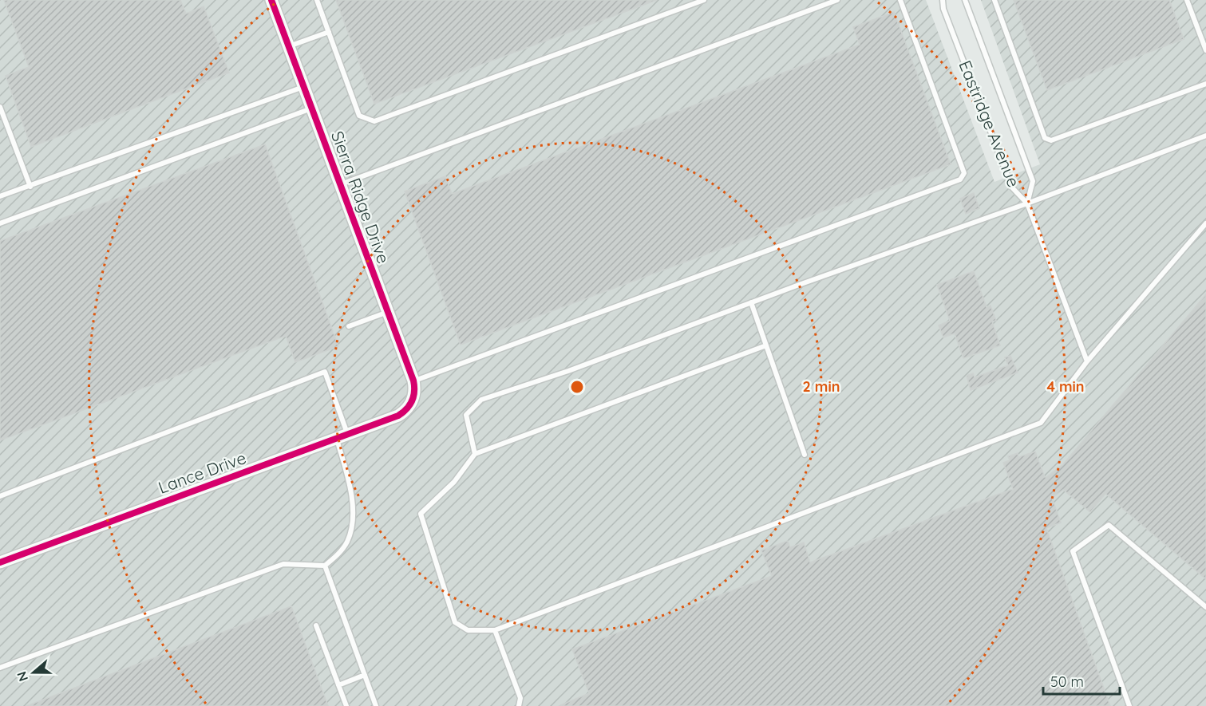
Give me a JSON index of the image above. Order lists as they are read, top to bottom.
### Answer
{
  "streets": {
    "street": ["Sierra Ridge Drive", "Lance Drive"],
    "lane": ["Eastridge Avenue"]
  },
  "crossings": [
    ["Sierra Ridge Drive", "Lance Drive"]
  ],
  "scale_bar": "50 m",
  "north": "left",
  "rings": ["2 min", "4 min"]
}
